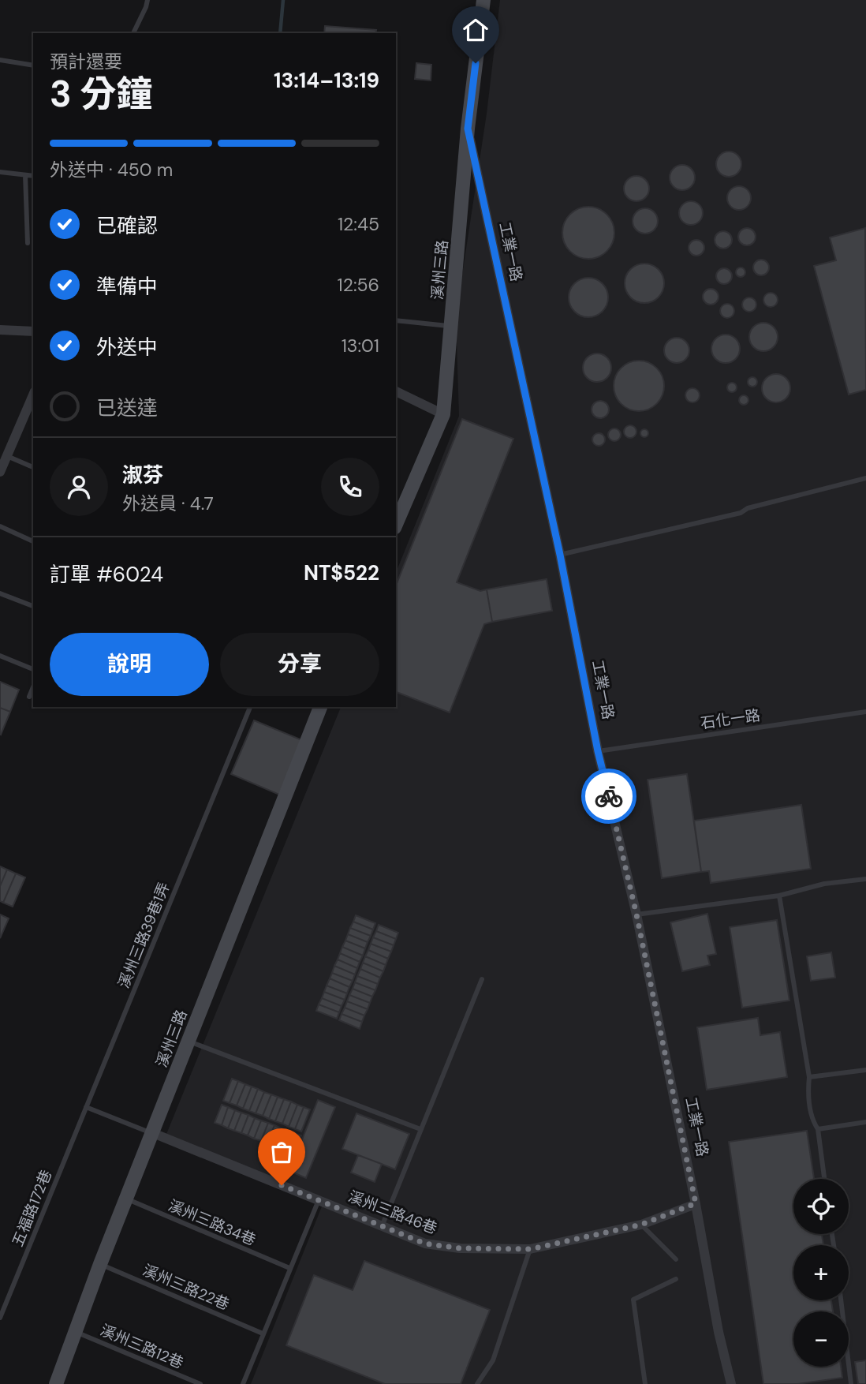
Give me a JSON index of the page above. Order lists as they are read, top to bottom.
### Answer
{
  "streets": {
    "street": ["工業一路", "溪州三路", "溪州三路46巷"],
    "lane": [
      "石化一路",
      "溪州三路39巷1弄",
      "五福路172巷",
      "溪州三路34巷",
      "溪州三路22巷",
      "溪州三路12巷"
    ]
  },
  "crossings": [
    ["工業一路", "溪州三路"],
    ["工業一路", "石化一路"],
    ["工業一路", "溪州三路46巷"],
    ["溪州三路", "溪州三路46巷"],
    ["溪州三路", "溪州三路34巷"],
    ["溪州三路", "溪州三路22巷"],
    ["溪州三路", "溪州三路12巷"],
    ["溪州三路39巷1弄", "五福路172巷"]
  ],
  "page": {
    "heading": ["3 分鐘", "預計還要", "13:14–13:19"],
    "panel": [
      "淑芬",
      "外送員 · 4.7",
      "訂單 #6024",
      "NT$522"
    ],
    "bar": "外送中 · 450 m",
    "list": [
      ["已確認", "12:45"],
      ["準備中", "12:56"],
      ["外送中", "13:01"],
      "已送達"
    ],
    "buttons": ["說明", "分享"],
    "map_buttons": ["+", "−"]
  }
}
